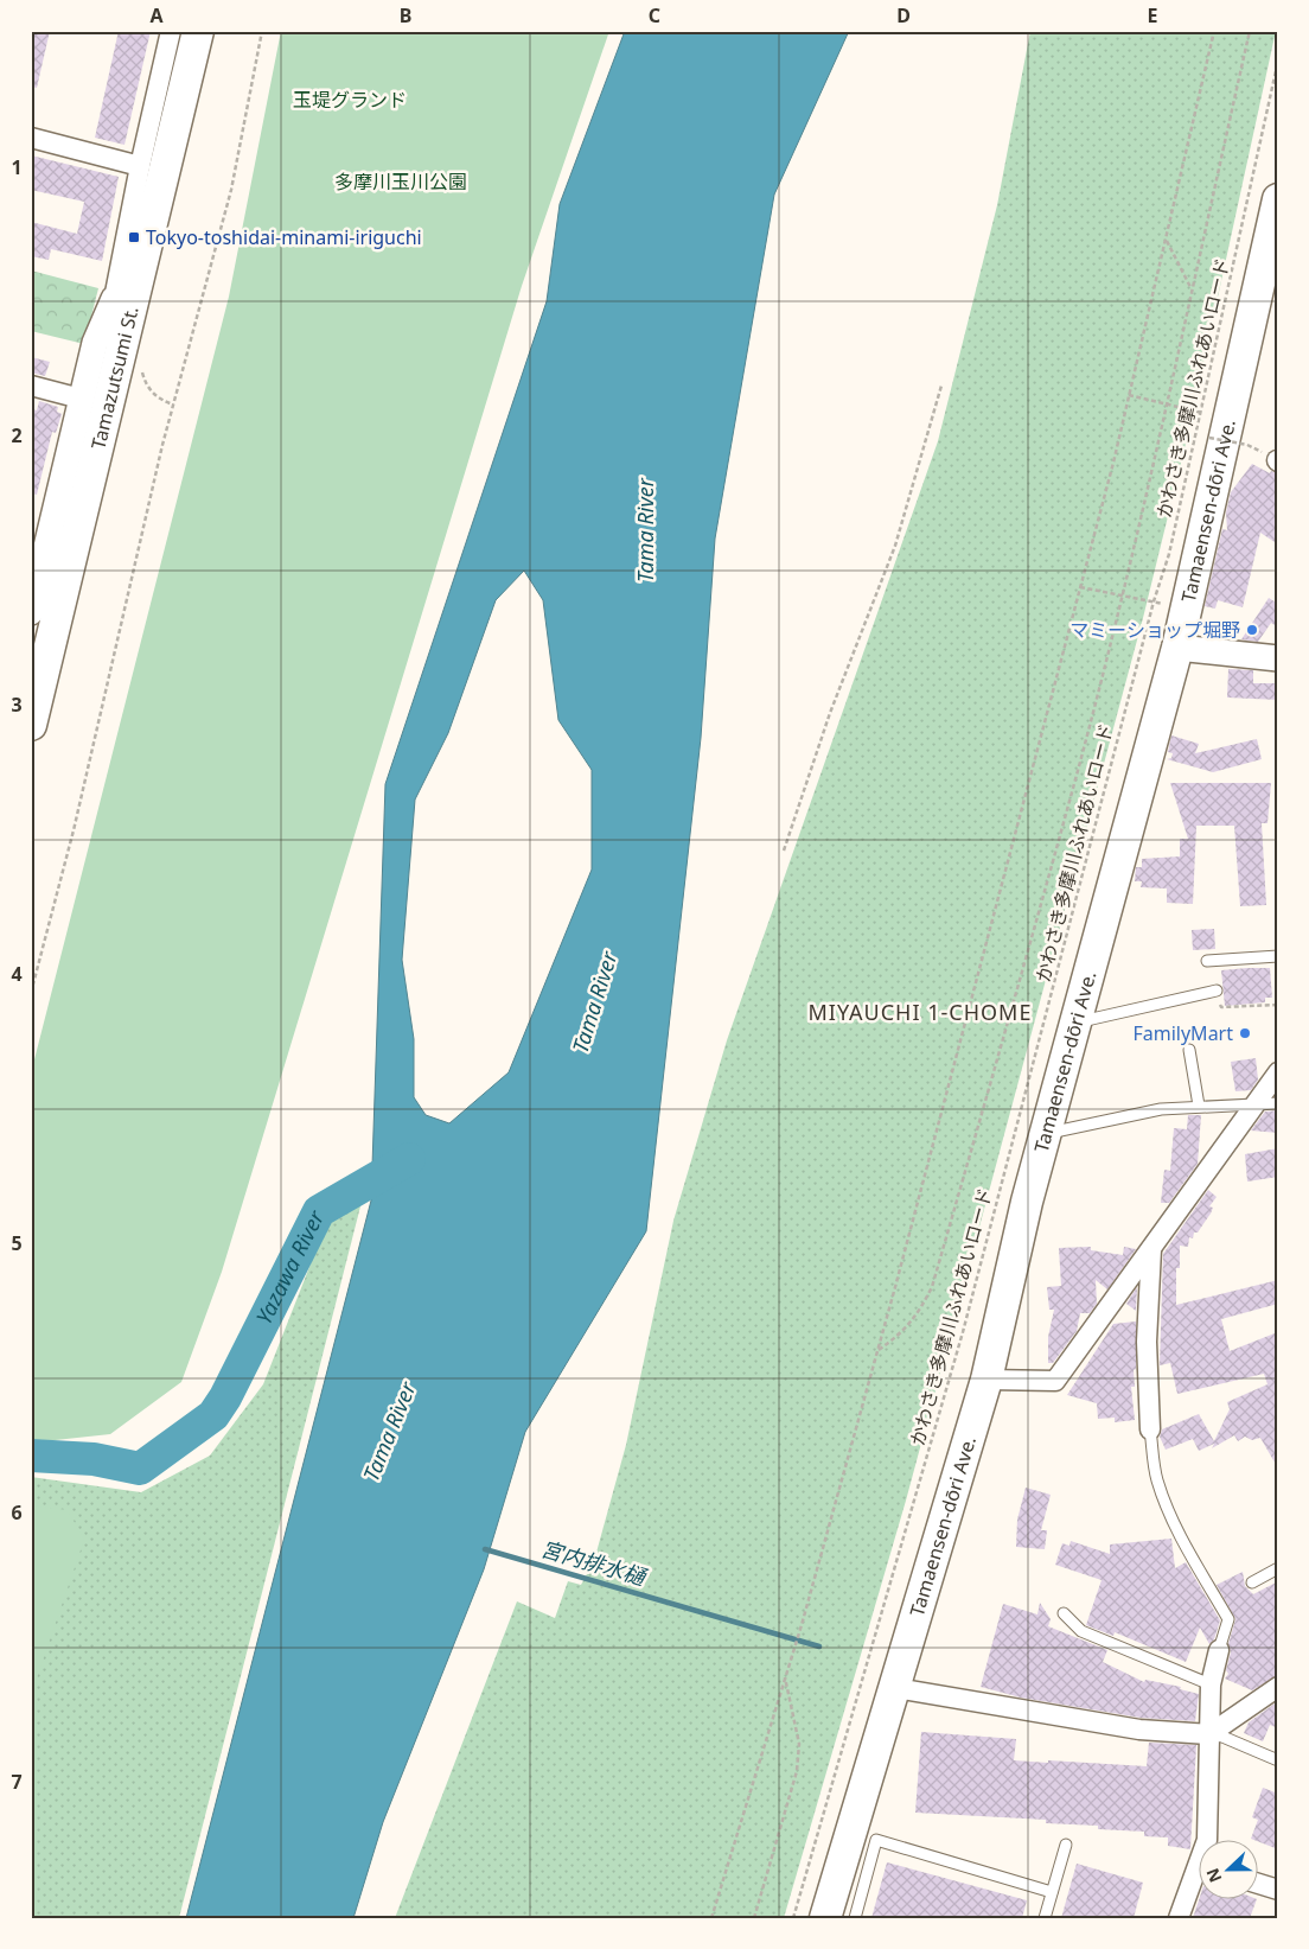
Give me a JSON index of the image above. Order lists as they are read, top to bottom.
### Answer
{
  "streets": {
    "main road": ["Tamazutsumi St.", "Tamaensen-dōri Ave."],
    "path": ["かわさき多摩川ふれあいロード"]
  },
  "districts": ["MIYAUCHI 1-CHOME"],
  "water": ["Tama River", "Yazawa River", "宮内排水樋"],
  "parks": ["玉堤グランド", "多摩川玉川公園"],
  "places": {
    "transit": ["Tokyo-toshidai-minami-iriguchi"],
    "other": ["マミーショップ堀野", "FamilyMart"]
  },
  "north": "left",
  "grid": {
    "columns": [
      "A",
      "B",
      "C",
      "D",
      "E"
    ],
    "rows": [
      "1",
      "2",
      "3",
      "4",
      "5",
      "6",
      "7"
    ]
  }
}
